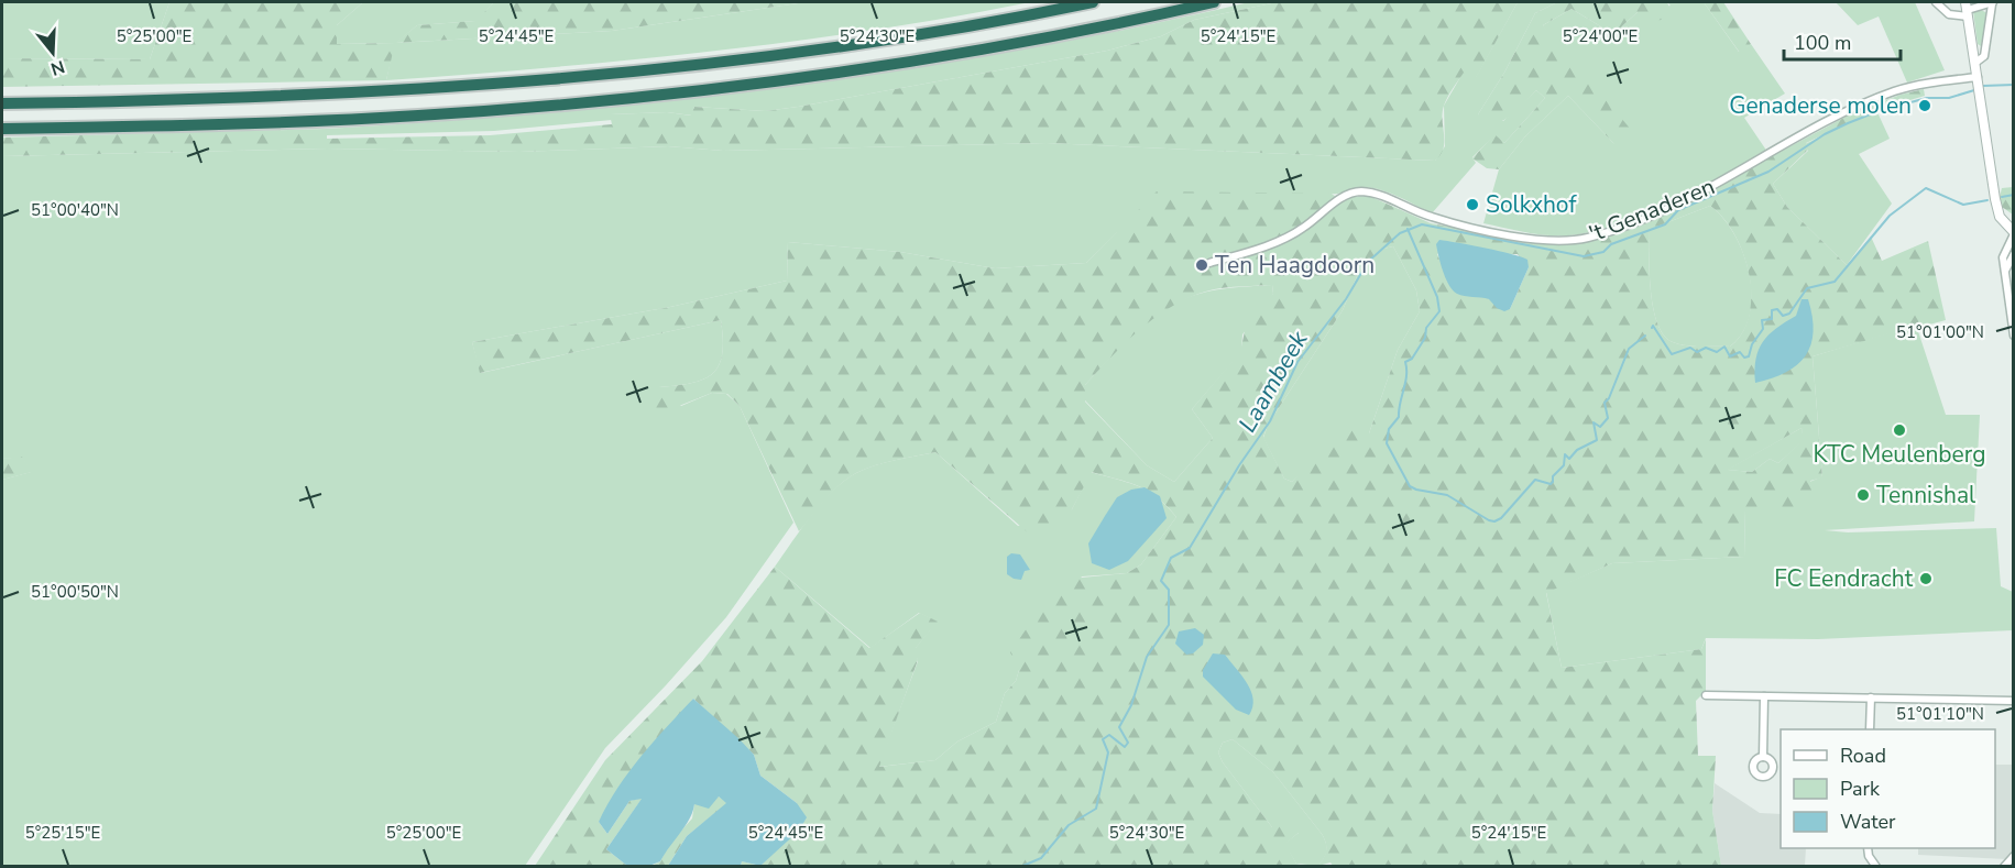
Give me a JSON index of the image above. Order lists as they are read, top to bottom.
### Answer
{
  "streets": {
    "street": ["'t Genaderen"]
  },
  "water": ["Laambeek"],
  "places": [
    "Genaderse molen",
    "Solkxhof",
    "Ten Haagdoorn",
    "KTC Meulenberg",
    "Tennishal",
    "FC Eendracht"
  ],
  "legend": ["Road", "Park", "Water"],
  "scale_bar": "100 m",
  "north": "bottom",
  "coordinates": [
    "5°25'00\"E",
    "5°24'45\"E",
    "5°24'30\"E",
    "5°24'15\"E",
    "5°24'00\"E",
    "51°00'40\"N",
    "51°01'00\"N",
    "51°00'50\"N",
    "51°01'10\"N",
    "5°25'15\"E"
  ]
}
